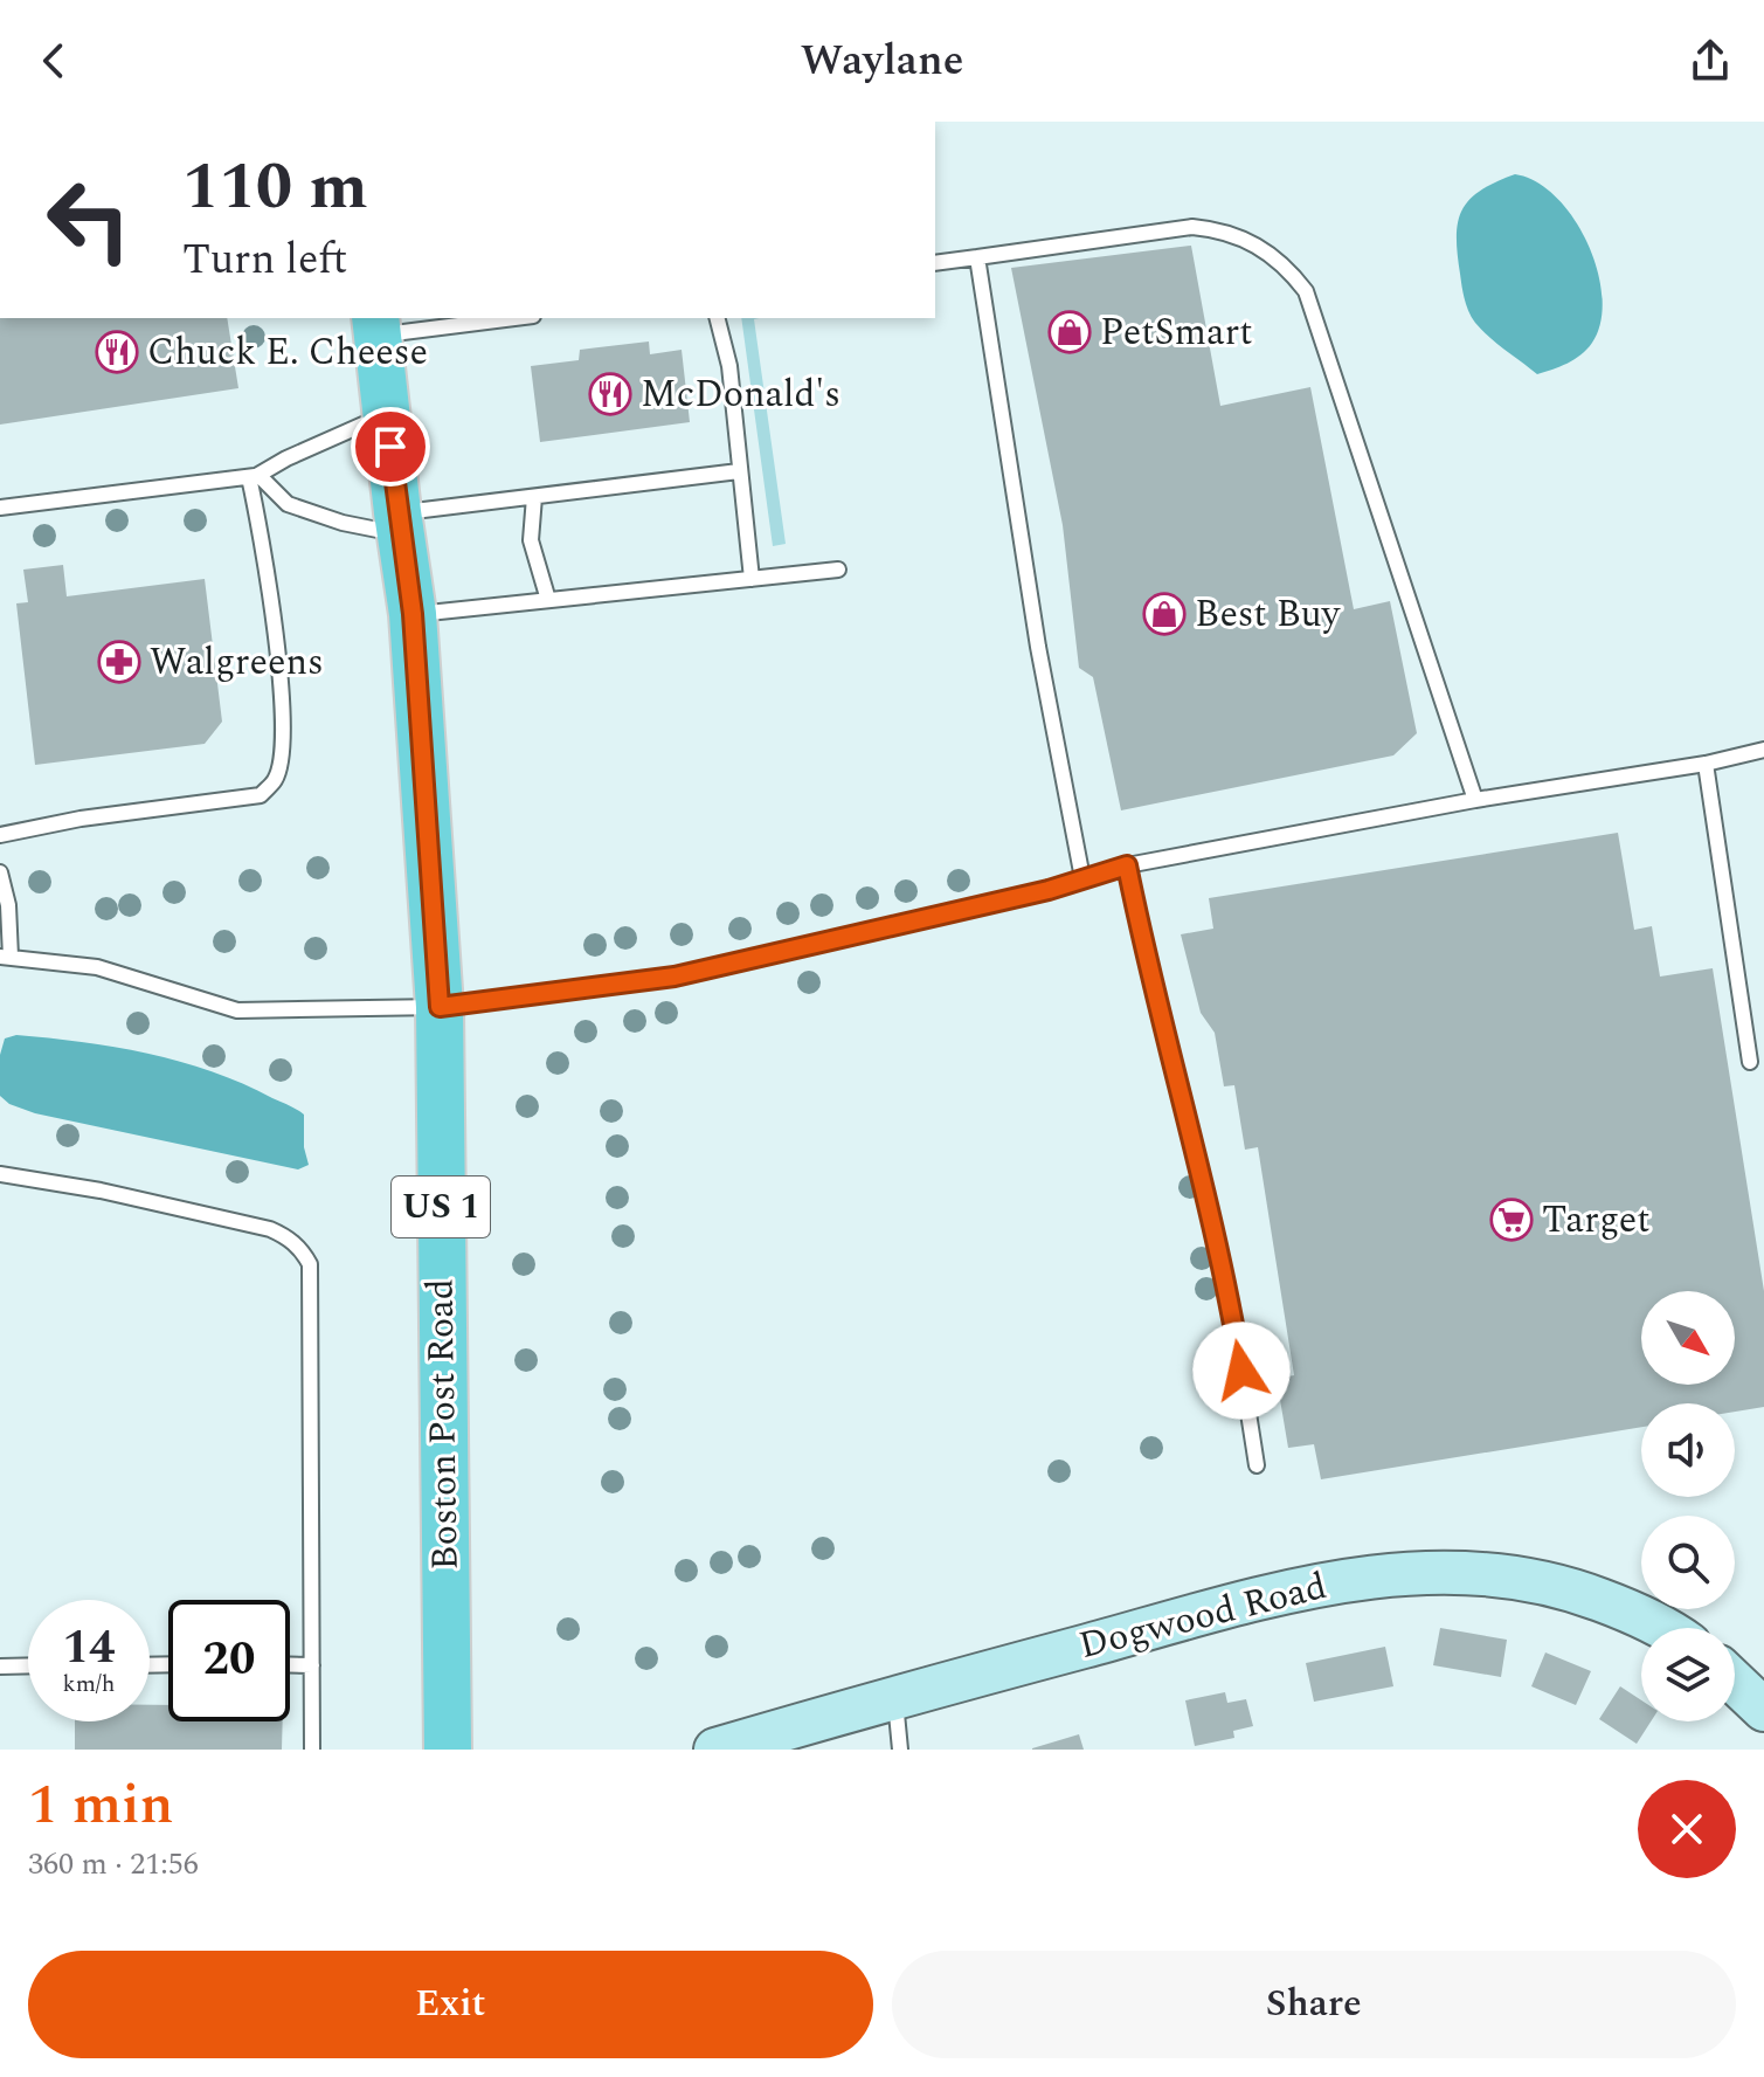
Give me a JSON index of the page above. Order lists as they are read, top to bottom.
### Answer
{
  "streets": {
    "main road": ["US 1", "Boston Post Road"],
    "street": ["Dogwood Road"]
  },
  "places": {
    "shop": ["PetSmart", "Best Buy"],
    "restaurant": ["Chuck E. Cheese", "McDonald's"],
    "pharmacy": ["Walgreens"],
    "supermarket": ["Target"]
  },
  "north": "bottom right",
  "page": {
    "header": "Waylane",
    "turn": ["110 m", "Turn left"],
    "speed": "14 km/h",
    "limit": "20",
    "heading": ["1 min", "360 m · 21:56"],
    "buttons": ["Exit", "Share"]
  }
}
